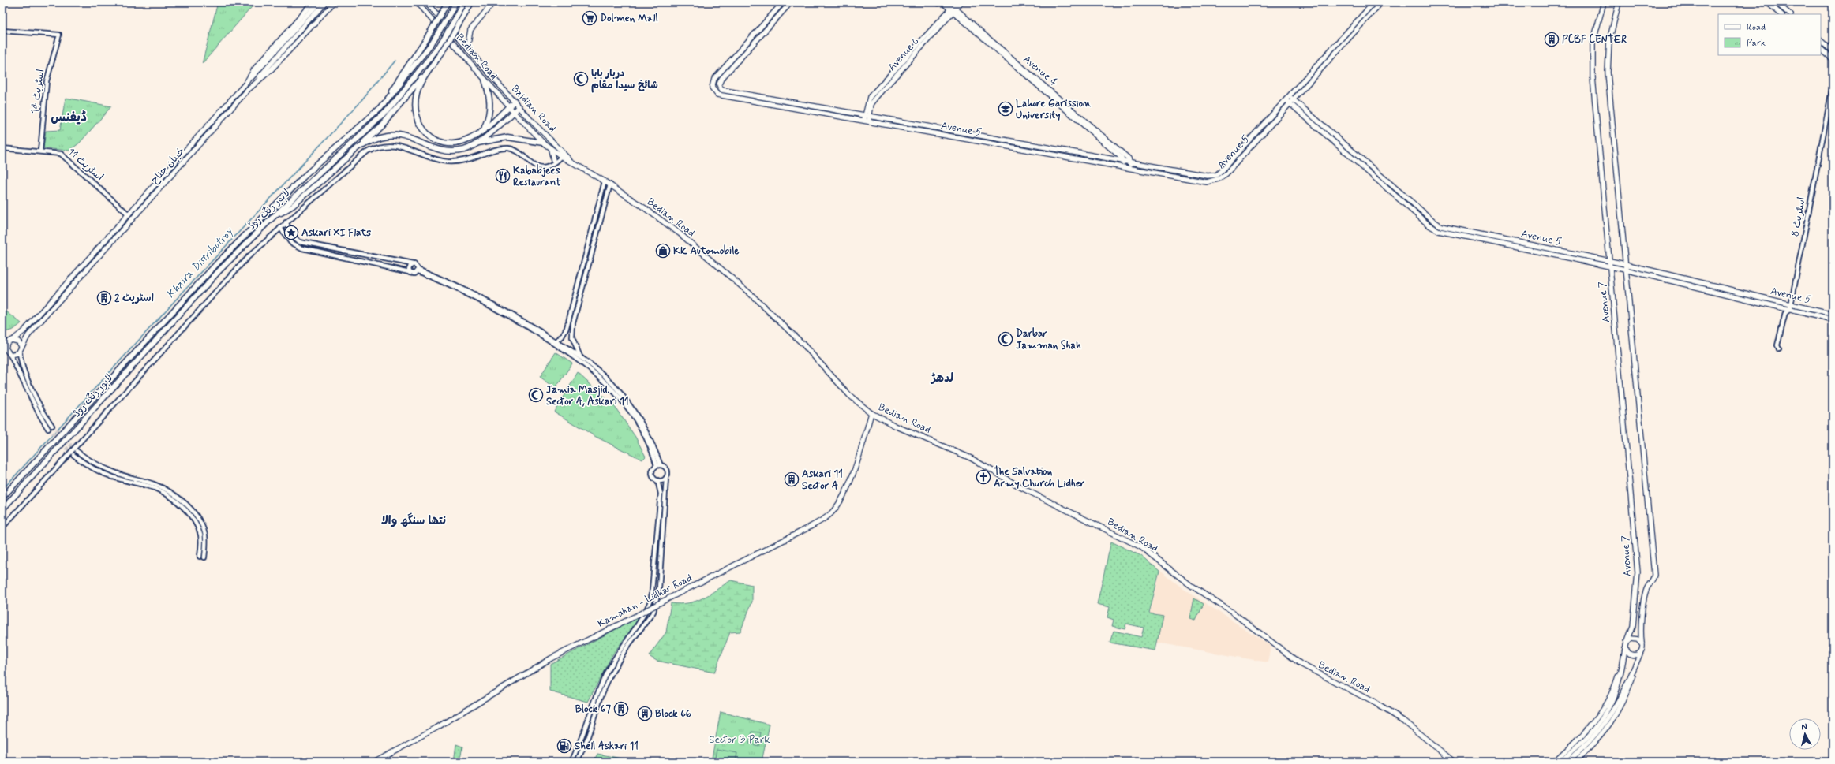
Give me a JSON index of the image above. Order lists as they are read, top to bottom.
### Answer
{
  "streets": {
    "highway": ["لاہور رنگ روڈ"],
    "main road": [
      "Avenue 6",
      "Bedian Road",
      "Avenue 4",
      "Baidian Road",
      "Avenue 5",
      "خیبان جناح",
      "Avenue 7",
      "Kamahan - Lidhar Road"
    ],
    "street": ["اسٹریٹ 14", "اسٹریٹ 11", "اسٹریٹ 8"]
  },
  "crossings": [
    ["Avenue 6", "Avenue 4"],
    ["Avenue 6", "Avenue 5"],
    ["Bedian Road", "Baidian Road"],
    ["Bedian Road", "Kamahan - Lidhar Road"],
    ["Avenue 4", "Avenue 5"],
    ["اسٹریٹ 14", "اسٹریٹ 11"],
    ["Avenue 5", "اسٹریٹ 8"],
    ["Avenue 5", "Avenue 7"],
    ["اسٹریٹ 11", "خیبان جناح"]
  ],
  "districts": ["ڈیفنس", "لدھڑ", "نتھا سنگھ والا"],
  "water": ["Khaira Distributroy"],
  "parks": ["Sector B Park"],
  "places": {
    "supermarket": ["Dolmen Mall"],
    "building": [
      "PCBF CENTER",
      "اسٹریٹ 2",
      "Askari 11 Sector A",
      "Block 67",
      "Block 66"
    ],
    "mosque": ["دربار بابا شائخ سیدا مقام", "Darbar Jamman Shah", "Jamia Masjid. Sector A, Askari 11"],
    "school or university": ["Lahore Garission University"],
    "restaurant": ["Kababjees Restaurant"],
    "place": ["Askari XI Flats"],
    "shop": ["KK Automobile"],
    "church": ["The Salvation Army Church Lidher"],
    "fuel station": ["Shell Askari 11"]
  },
  "legend": ["Road", "Park"],
  "north": "top"
}
